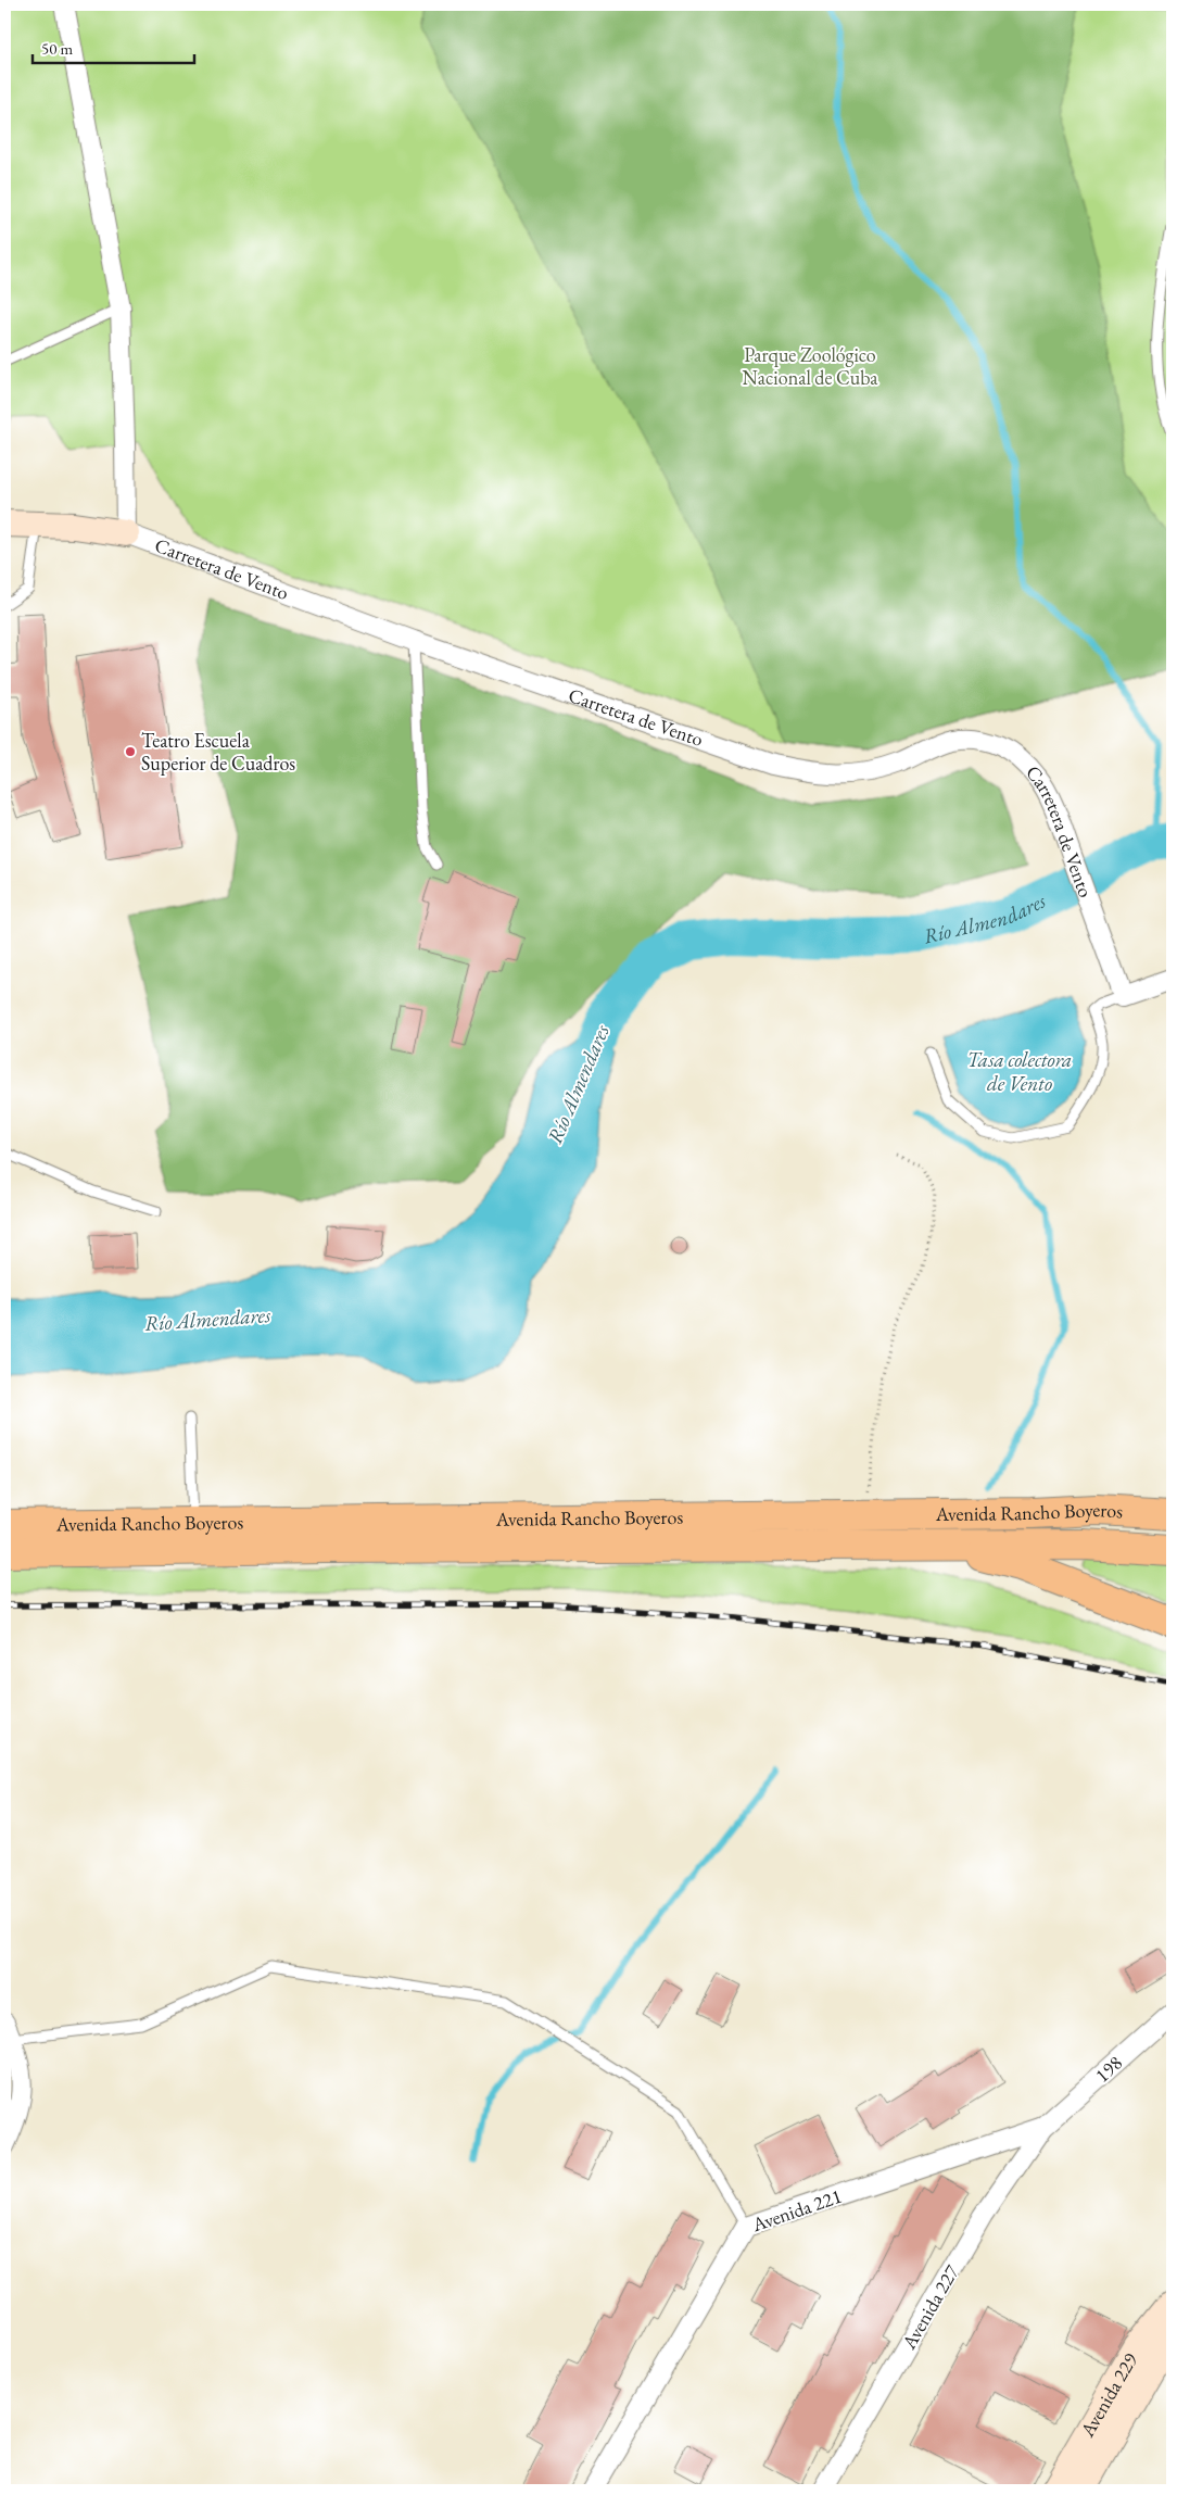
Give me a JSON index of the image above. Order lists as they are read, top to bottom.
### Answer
{
  "streets": {
    "highway": ["Avenida Rancho Boyeros"],
    "street": [
      "Carretera de Vento",
      "198",
      "Avenida 221",
      "Avenida 227",
      "Avenida 229"
    ]
  },
  "crossings": [
    ["198", "Avenida 221"],
    ["198", "Avenida 227"],
    ["Avenida 221", "Avenida 227"]
  ],
  "water": ["Río Almendares", "Tasa colectora de Vento"],
  "parks": ["Parque Zoológico Nacional de Cuba"],
  "places": ["Teatro Escuela Superior de Cuadros"],
  "scale_bar": "50 m"
}
